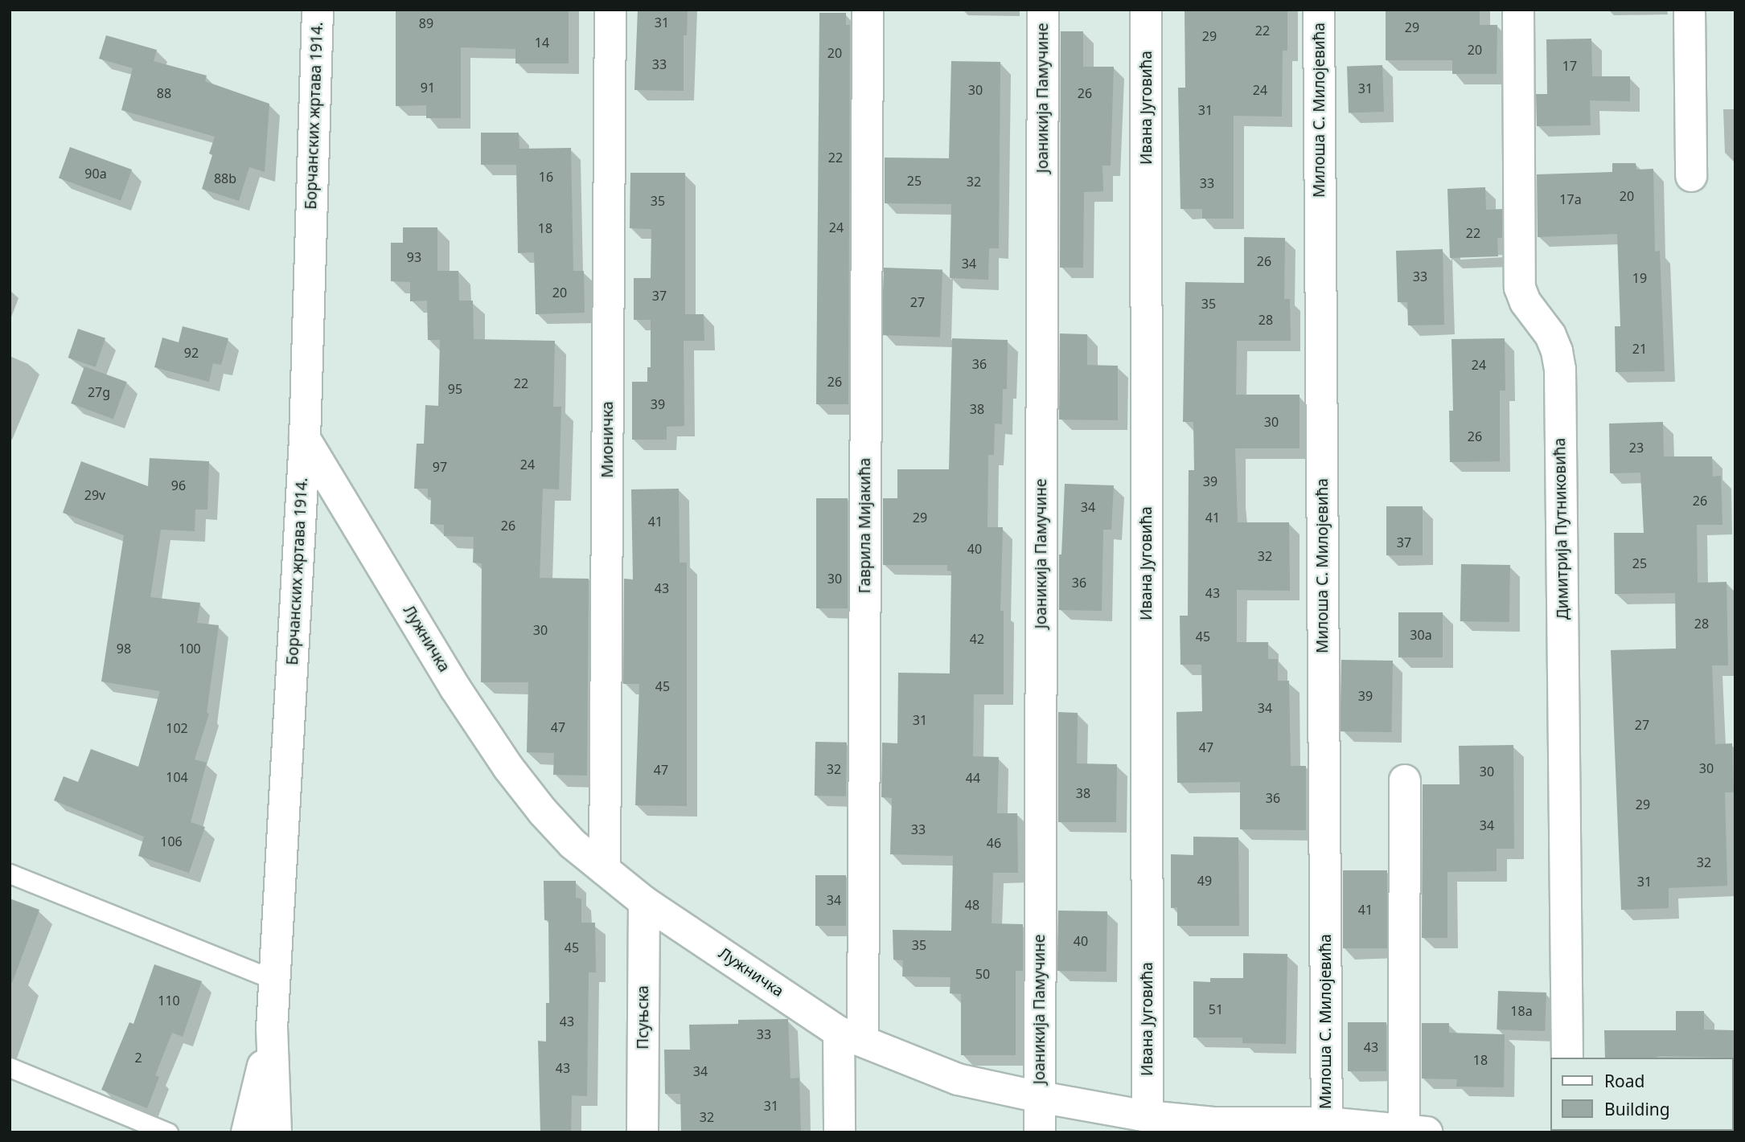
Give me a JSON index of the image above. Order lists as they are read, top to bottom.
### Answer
{
  "streets": {
    "street": [
      "Јоаникија Памучине",
      "Ивана Југовића",
      "Милоша С. Милојевића",
      "Борчанских жртава 1914.",
      "Мионичка",
      "Гаврила Мијакића",
      "Димитрија Путниковића",
      "Лужничка",
      "Псуњска"
    ]
  },
  "crossings": [
    ["Јоаникија Памучине", "Лужничка"],
    ["Ивана Југовића", "Лужничка"],
    ["Милоша С. Милојевића", "Лужничка"],
    ["Борчанских жртава 1914.", "Лужничка"],
    ["Мионичка", "Лужничка"],
    ["Гаврила Мијакића", "Лужничка"],
    ["Лужничка", "Псуњска"]
  ],
  "house_numbers": [
    "31",
    "89",
    "29",
    "22",
    "29",
    "14",
    "20",
    "20",
    "33",
    "17",
    "91",
    "31",
    "30",
    "24",
    "88",
    "26",
    "31",
    "22",
    "90a",
    "16",
    "88b",
    "25",
    "32",
    "33",
    "20",
    "17a",
    "35",
    "24",
    "18",
    "22",
    "93",
    "26",
    "34",
    "33",
    "19",
    "20",
    "37",
    "27",
    "35",
    "28",
    "21",
    "92",
    "36",
    "24",
    "26",
    "22",
    "95",
    "27g",
    "39",
    "38",
    "30",
    "26",
    "23",
    "24",
    "97",
    "39",
    "96",
    "29v",
    "26",
    "34",
    "29",
    "41",
    "41",
    "26",
    "37",
    "40",
    "32",
    "25",
    "30",
    "36",
    "43",
    "43",
    "28",
    "30",
    "30a",
    "45",
    "42",
    "98",
    "100",
    "45",
    "39",
    "34",
    "31",
    "27",
    "47",
    "102",
    "47",
    "30",
    "32",
    "47",
    "30",
    "104",
    "44",
    "38",
    "36",
    "29",
    "34",
    "33",
    "106",
    "46",
    "32",
    "49",
    "31",
    "34",
    "48",
    "41",
    "40",
    "35",
    "45",
    "50",
    "110",
    "51",
    "18a",
    "43",
    "33",
    "43",
    "2",
    "18",
    "43",
    "34",
    "31",
    "32"
  ],
  "legend": ["Road", "Building"]
}
